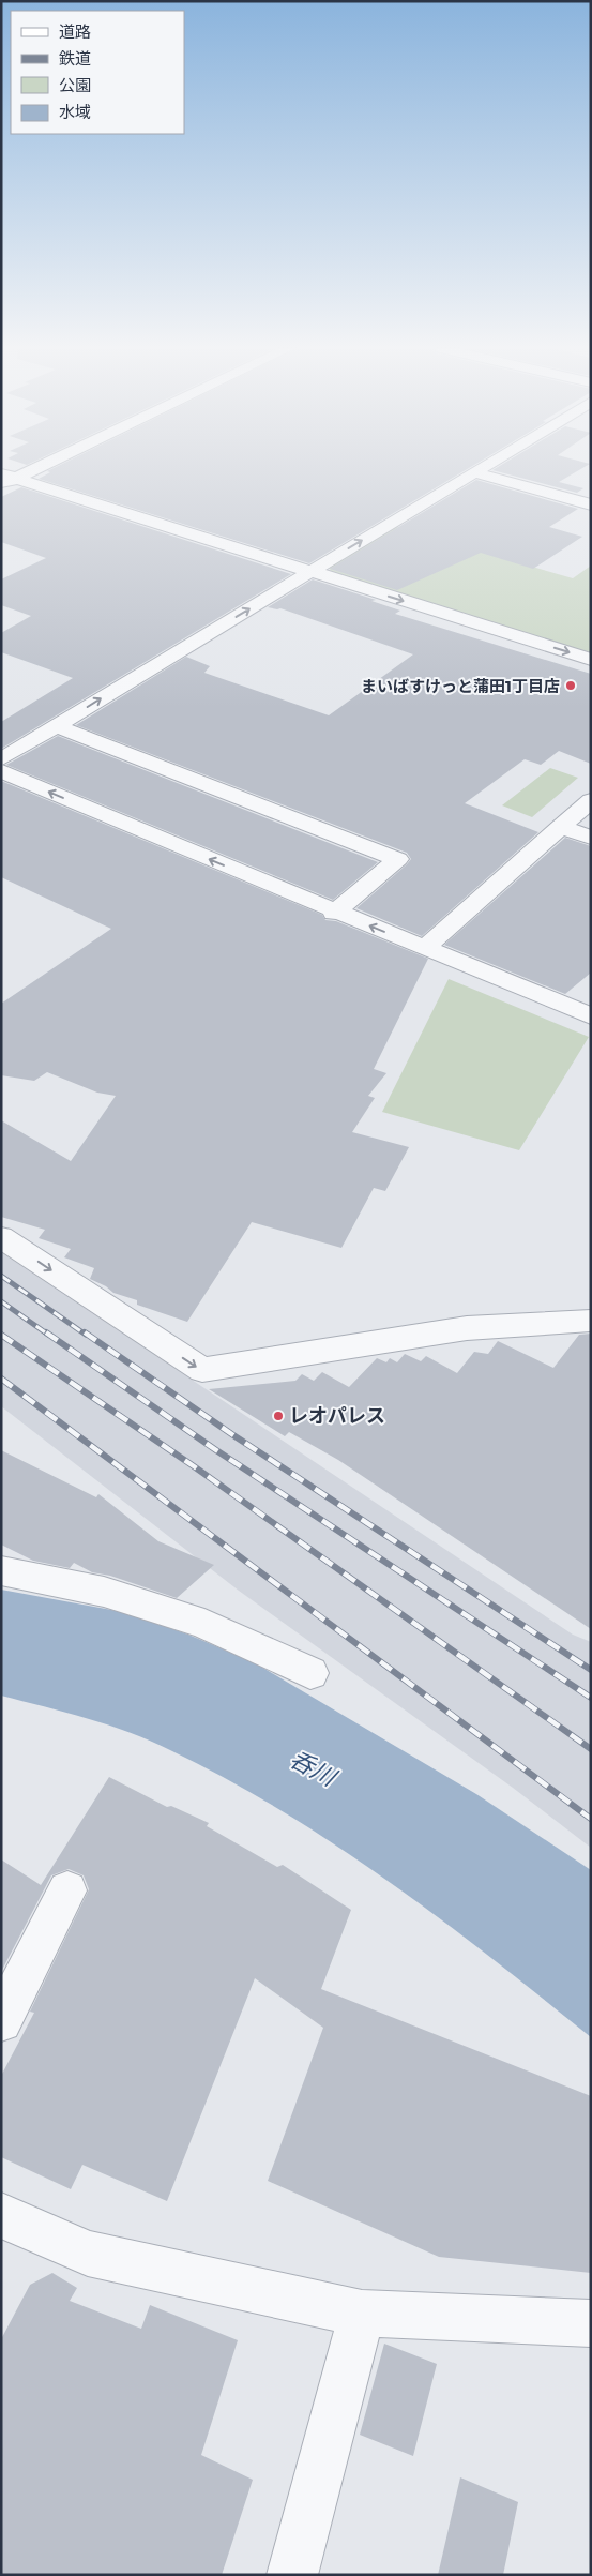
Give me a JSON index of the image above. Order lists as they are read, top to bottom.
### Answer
{
  "water": ["呑川"],
  "places": ["まいばすけっと蒲田1丁目店", "レオパレス"],
  "legend": [
    "道路",
    "鉄道",
    "公園",
    "水域"
  ]
}
